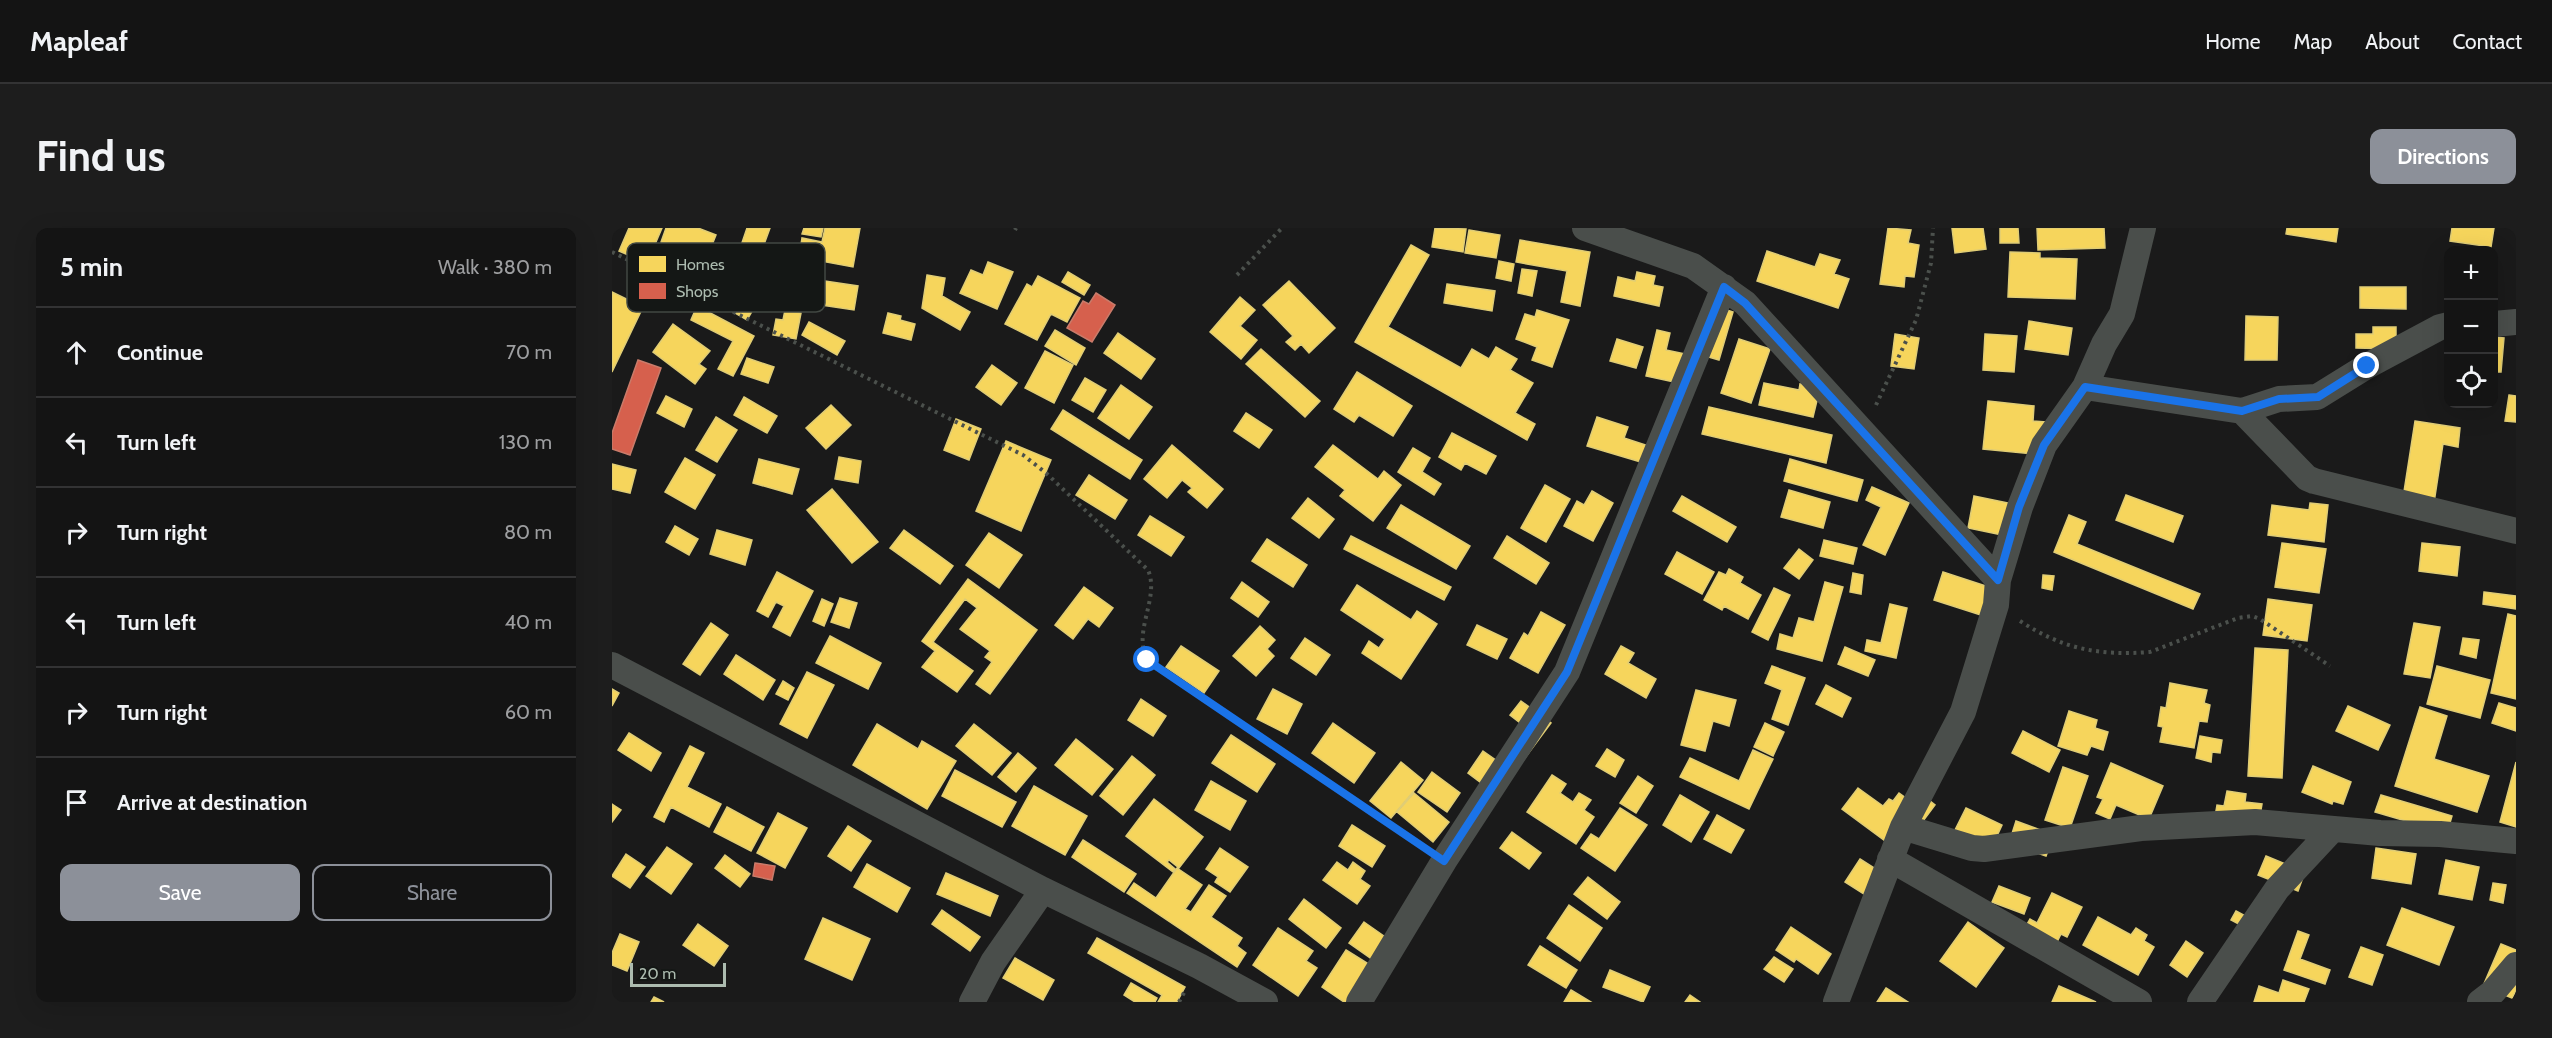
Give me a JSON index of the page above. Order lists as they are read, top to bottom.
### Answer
{
  "legend": ["Homes", "Shops"],
  "scale_bar": "20 m",
  "page": {
    "header": "Mapleaf",
    "nav": [
      "Home",
      "Map",
      "About",
      "Contact"
    ],
    "buttons": [
      "Directions",
      ["Save", "Share"]
    ],
    "title": "Find us",
    "heading": ["5 min", "Walk · 380 m"],
    "map_buttons": ["+", "−"],
    "list": [
      ["Continue", "70 m"],
      ["Turn left", "130 m"],
      ["Turn right", "80 m"],
      ["Turn left", "40 m"],
      ["Turn right", "60 m"],
      "Arrive at destination"
    ],
    "scale": "20 m"
  }
}
